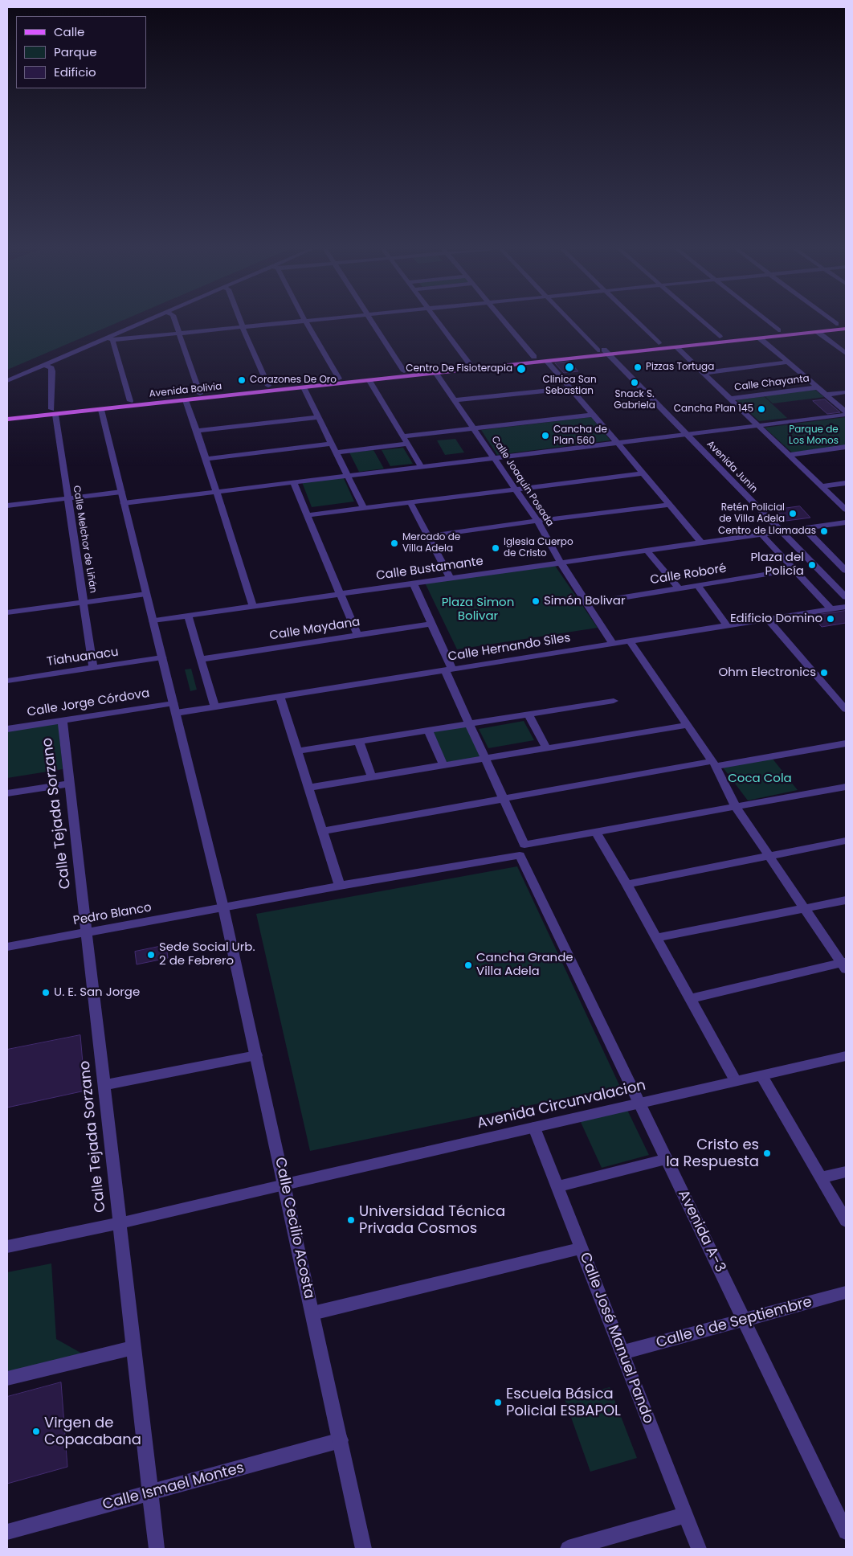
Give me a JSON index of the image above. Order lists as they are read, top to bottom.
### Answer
{
  "streets": {
    "main road": ["Avenida Bolivia"],
    "street": [
      "Calle Chayanta",
      "Avenida Junin",
      "Calle Joaquin Posada",
      "Calle Melchor de Liñán",
      "Calle Bustamante",
      "Calle Roboré",
      "Calle Maydana",
      "Calle Hernando Siles",
      "Tiahuanacu",
      "Calle Jorge Córdova",
      "Calle Tejada Sorzano",
      "Pedro Blanco",
      "Avenida Circunvalacion",
      "Calle Cecilio Acosta",
      "Avenida A-3",
      "Calle 6 de Septiembre",
      "Calle José Manuel Pando",
      "Calle Ismael Montes"
    ]
  },
  "crossings": [
    ["Avenida Bolivia", "Avenida Junin"],
    ["Avenida Bolivia", "Calle Joaquin Posada"],
    ["Avenida Bolivia", "Calle Melchor de Liñán"],
    ["Avenida Bolivia", "Calle Cecilio Acosta"],
    ["Avenida Junin", "Calle Bustamante"],
    ["Calle Joaquin Posada", "Calle Bustamante"],
    ["Calle Joaquin Posada", "Calle Roboré"],
    ["Calle Joaquin Posada", "Calle Hernando Siles"],
    ["Calle Melchor de Liñán", "Tiahuanacu"],
    ["Calle Bustamante", "Calle Cecilio Acosta"],
    ["Calle Bustamante", "Avenida A-3"],
    ["Calle Maydana", "Avenida A-3"],
    ["Calle Hernando Siles", "Calle Jorge Córdova"],
    ["Calle Hernando Siles", "Calle Cecilio Acosta"],
    ["Calle Hernando Siles", "Avenida A-3"],
    ["Tiahuanacu", "Calle Cecilio Acosta"],
    ["Calle Jorge Córdova", "Calle Tejada Sorzano"],
    ["Calle Jorge Córdova", "Calle Cecilio Acosta"],
    ["Calle Tejada Sorzano", "Pedro Blanco"],
    ["Calle Tejada Sorzano", "Avenida Circunvalacion"],
    ["Calle Tejada Sorzano", "Calle Ismael Montes"],
    ["Pedro Blanco", "Calle Cecilio Acosta"],
    ["Pedro Blanco", "Avenida A-3"],
    ["Avenida Circunvalacion", "Calle Cecilio Acosta"],
    ["Avenida Circunvalacion", "Avenida A-3"],
    ["Avenida Circunvalacion", "Calle José Manuel Pando"],
    ["Calle Cecilio Acosta", "Calle Ismael Montes"],
    ["Avenida A-3", "Calle 6 de Septiembre"],
    ["Calle 6 de Septiembre", "Calle José Manuel Pando"]
  ],
  "parks": ["Parque de Los Monos", "Plaza Simon Bolivar", "Coca Cola"],
  "places": [
    "Clinica San Sebastian",
    "Pizzas Tortuga",
    "Centro De Fisioterapia",
    "Corazones De Oro",
    "Snack S. Gabriela",
    "Cancha Plan 145",
    "Cancha de Plan 560",
    "Retén Policial de Villa Adela",
    "Centro de Llamadas",
    "Mercado de Villa Adela",
    "Iglesia Cuerpo de Cristo",
    "Plaza del Policía",
    "Simón Bolivar",
    "Edificio Domino",
    "Ohm Electronics",
    "Sede Social Urb. 2 de Febrero",
    "Cancha Grande Villa Adela",
    "U. E. San Jorge",
    "Cristo es la Respuesta",
    "Universidad Técnica Privada Cosmos",
    "Escuela Básica Policial ESBAPOL",
    "Virgen de Copacabana"
  ],
  "legend": ["Calle", "Parque", "Edificio"]
}
